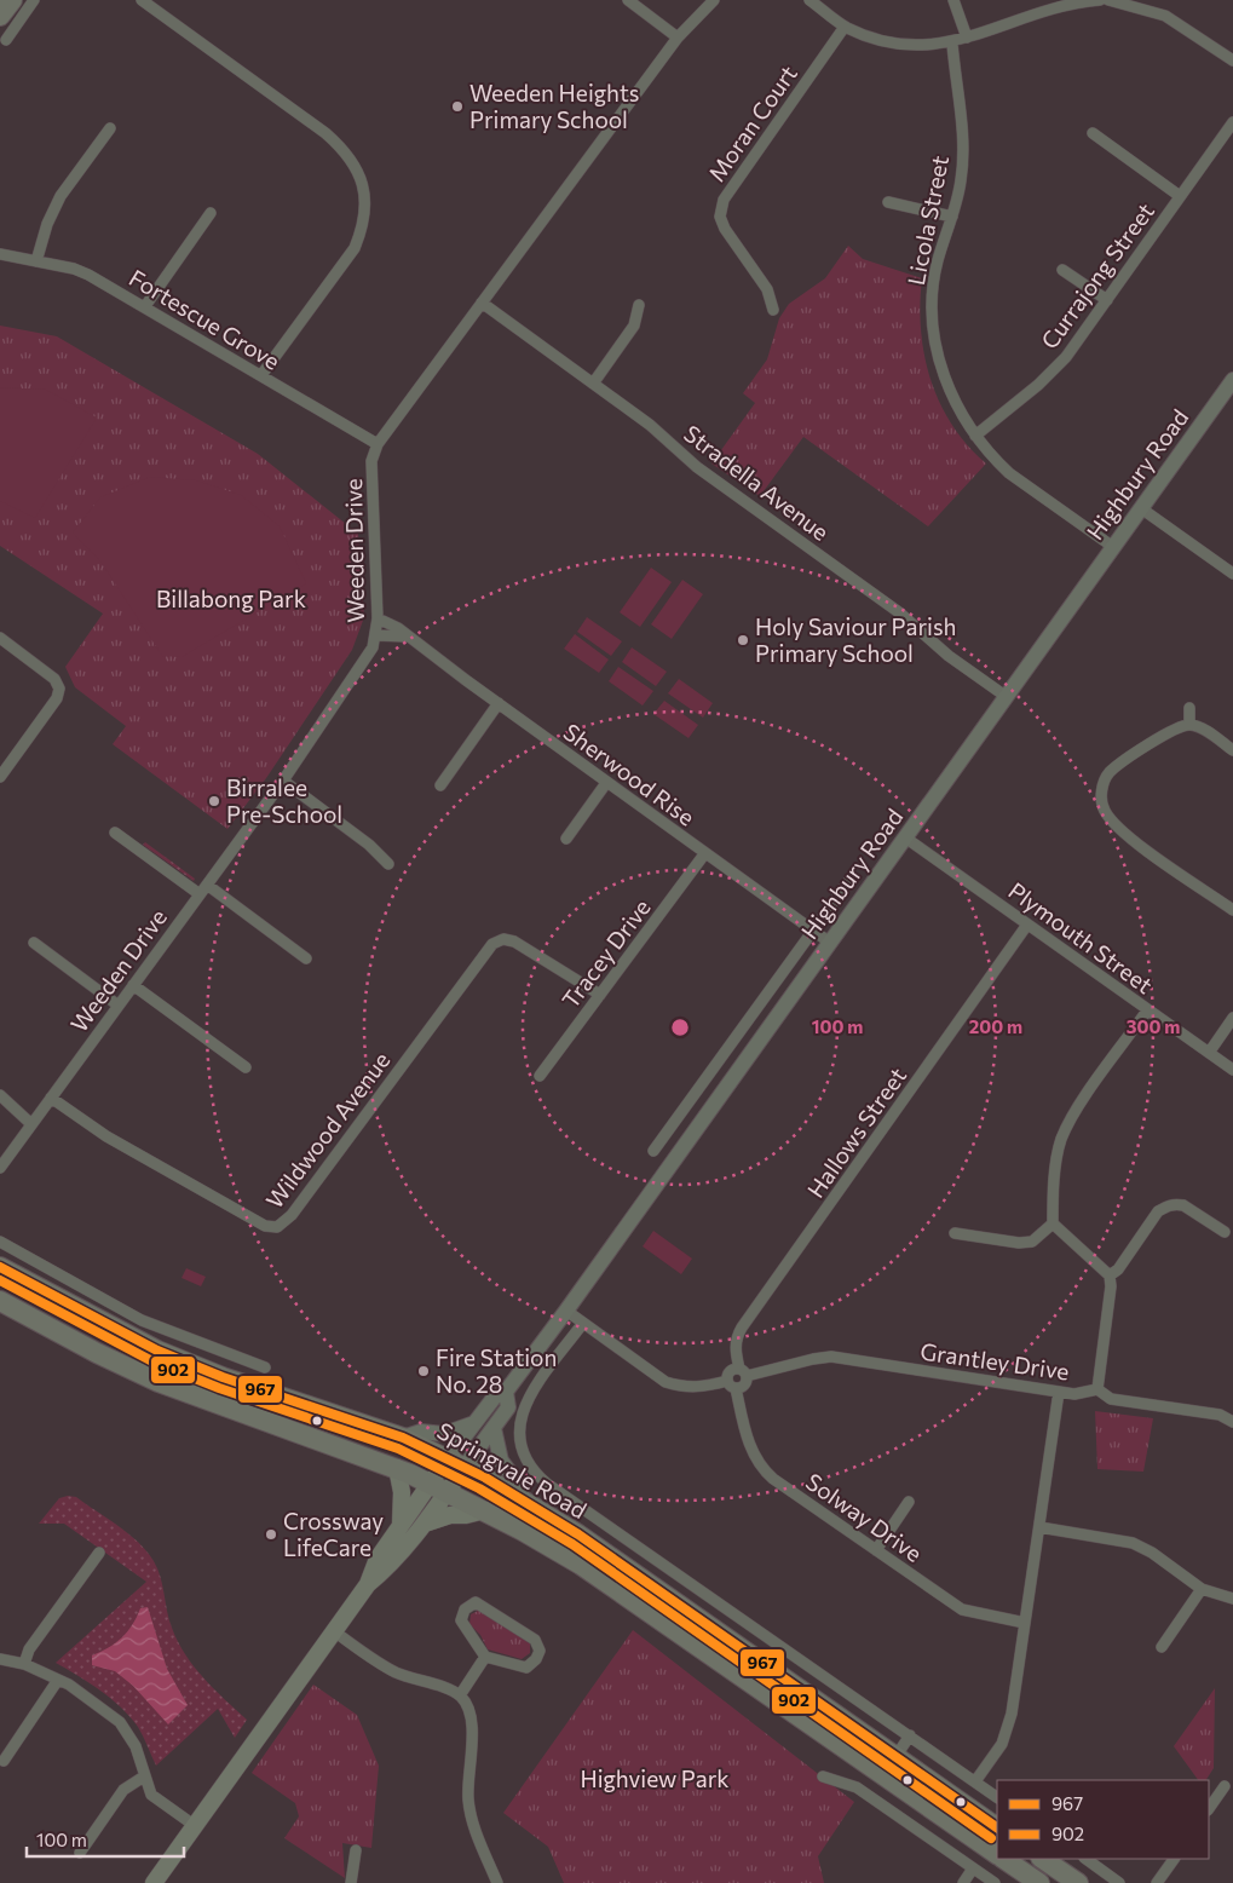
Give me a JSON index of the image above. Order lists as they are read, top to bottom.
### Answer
{
  "streets": {
    "highway": ["Springvale Road"],
    "main road": ["Highbury Road"],
    "street": [
      "Moran Court",
      "Licola Street",
      "Currajong Street",
      "Fortescue Grove",
      "Stradella Avenue",
      "Weeden Drive",
      "Sherwood Rise",
      "Plymouth Street",
      "Tracey Drive",
      "Wildwood Avenue",
      "Hallows Street",
      "Grantley Drive",
      "Solway Drive"
    ]
  },
  "crossings": [
    ["Licola Street", "Currajong Street"],
    ["Licola Street", "Highbury Road"],
    ["Fortescue Grove", "Weeden Drive"],
    ["Highbury Road", "Stradella Avenue"],
    ["Highbury Road", "Sherwood Rise"],
    ["Highbury Road", "Plymouth Street"],
    ["Highbury Road", "Springvale Road"],
    ["Stradella Avenue", "Weeden Drive"],
    ["Weeden Drive", "Sherwood Rise"],
    ["Weeden Drive", "Wildwood Avenue"],
    ["Sherwood Rise", "Tracey Drive"],
    ["Plymouth Street", "Hallows Street"],
    ["Tracey Drive", "Wildwood Avenue"],
    ["Hallows Street", "Grantley Drive"]
  ],
  "parks": ["Billabong Park", "Highview Park"],
  "places": [
    "Weeden Heights Primary School",
    "Holy Saviour Parish Primary School",
    "Birralee Pre-School",
    "Fire Station No. 28",
    "Crossway LifeCare"
  ],
  "lines": ["transit line 967", "transit line 902"],
  "legend": ["967", "902"],
  "scale_bar": "100 m",
  "rings": ["100 m", "200 m", "300 m"]
}
